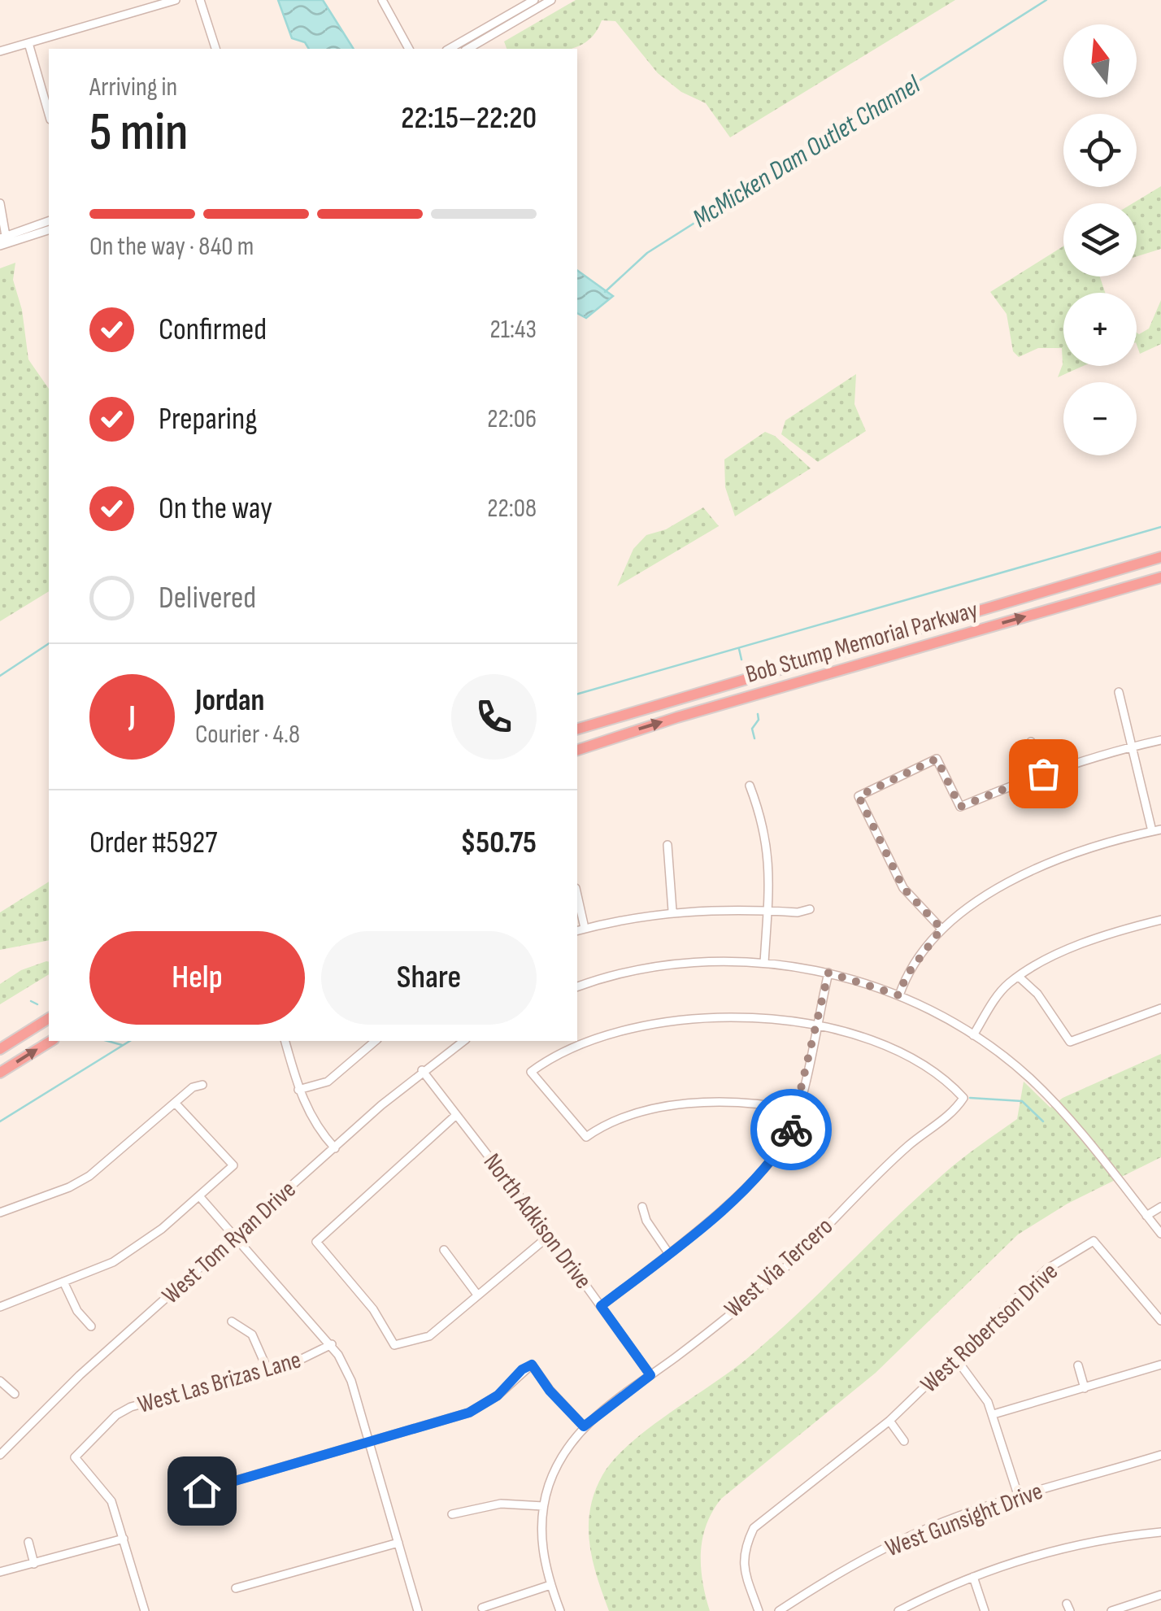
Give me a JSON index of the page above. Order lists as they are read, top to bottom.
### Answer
{
  "streets": {
    "highway": ["Bob Stump Memorial Parkway"],
    "street": [
      "North Adkison Drive",
      "West Tom Ryan Drive",
      "West Via Tercero",
      "West Robertson Drive",
      "West Las Brizas Lane",
      "West Gunsight Drive"
    ]
  },
  "crossings": [
    ["North Adkison Drive", "West Tom Ryan Drive"],
    ["North Adkison Drive", "West Via Tercero"]
  ],
  "water": ["McMicken Dam Outlet Channel"],
  "north": "top",
  "page": {
    "map_buttons": ["+", "−"],
    "heading": ["5 min", "Arriving in", "22:15–22:20"],
    "panel": [
      "Jordan",
      "Courier · 4.8",
      "Order #5927",
      "$50.75"
    ],
    "bar": "On the way · 840 m",
    "list": [
      ["Confirmed", "21:43"],
      ["Preparing", "22:06"],
      ["On the way", "22:08"],
      "Delivered"
    ],
    "round": "J",
    "buttons": ["Help", "Share"]
  }
}
